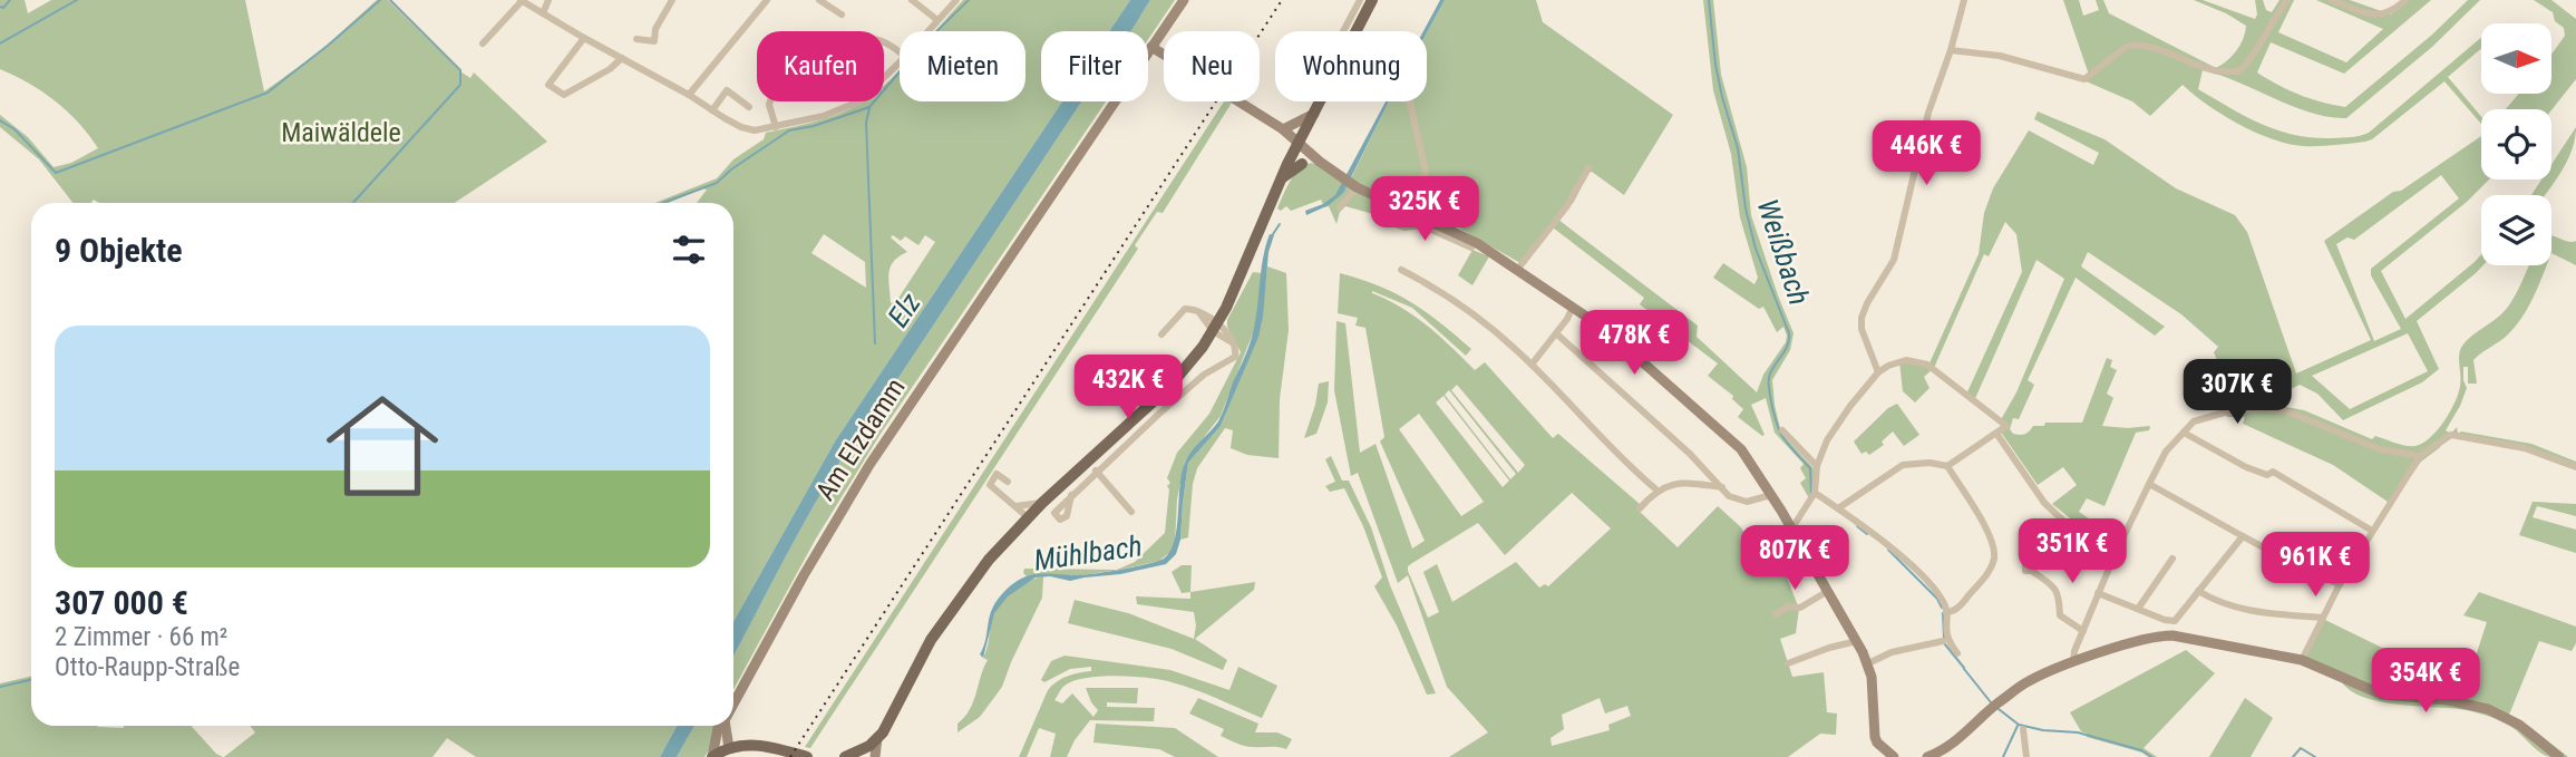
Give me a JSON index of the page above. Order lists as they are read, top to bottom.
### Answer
{
  "streets": {
    "main road": ["Am Elzdamm"]
  },
  "water": ["Weißbach", "Elz", "Mühlbach"],
  "parks": ["Maiwäldele"],
  "north": "right",
  "page": {
    "chip": [
      "Kaufen",
      "Mieten",
      "Filter",
      "Neu",
      "Wohnung"
    ],
    "price": [
      "446K €",
      "325K €",
      "478K €",
      "432K €",
      "307K €",
      "351K €",
      "807K €",
      "961K €",
      "354K €"
    ],
    "heading": "9 Objekte",
    "list": [
      {
        "name": "307 000 €",
        "note": "2 Zimmer · 66 m² · Otto-Raupp-Straße"
      }
    ]
  }
}
